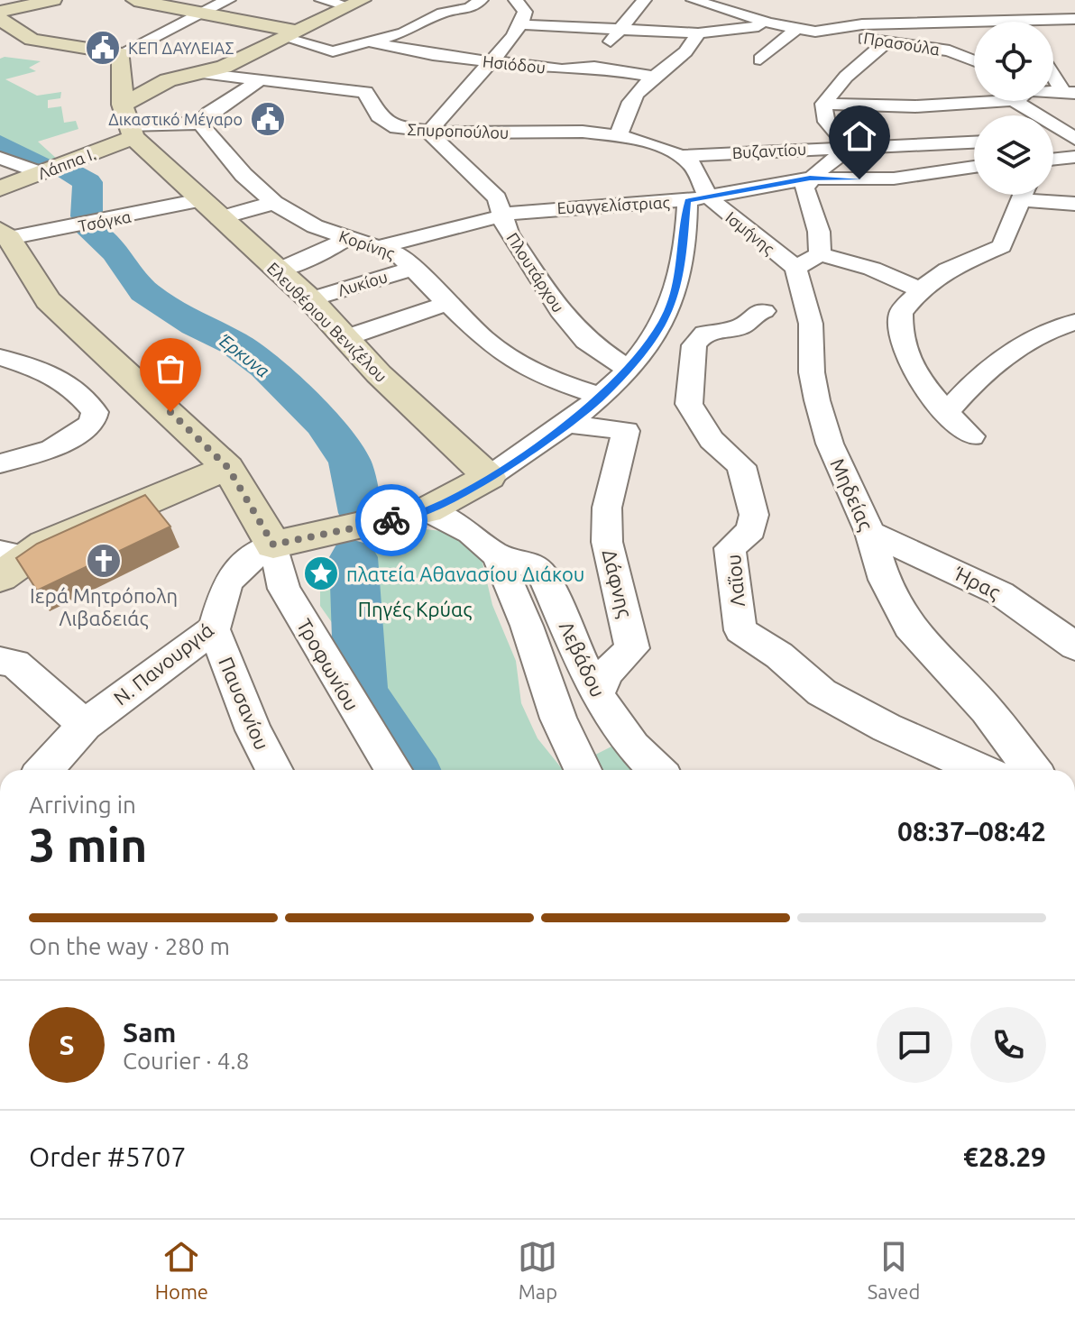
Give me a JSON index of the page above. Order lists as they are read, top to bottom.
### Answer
{
  "streets": {
    "main road": ["Λάππα Ι.", "Ελευθέριου Βενιζέλου"],
    "street": [
      "Πρασούλα",
      "Ησιόδου",
      "Σπυροπούλου",
      "Βυζαντίου",
      "Ευαγγελίστριας",
      "Τσόγκα",
      "Ισμήνης",
      "Κορίνης",
      "Πλουτάρχου",
      "Λυκίου",
      "Μηδείας",
      "Λαΐου",
      "Ήρας",
      "Δάφνης",
      "Λεβάδου",
      "Ν. Πανουργιά",
      "Τροφωνίου",
      "Παυσανίου"
    ]
  },
  "crossings": [
    ["Σπυροπούλου", "Βυζαντίου"],
    ["Σπυροπούλου", "Πλουτάρχου"],
    ["Λάππα Ι.", "Ελευθέριου Βενιζέλου"],
    ["Ευαγγελίστριας", "Ισμήνης"],
    ["Ευαγγελίστριας", "Πλουτάρχου"],
    ["Ευαγγελίστριας", "Μηδείας"],
    ["Τσόγκα", "Κορίνης"],
    ["Τσόγκα", "Ελευθέριου Βενιζέλου"],
    ["Ισμήνης", "Μηδείας"],
    ["Κορίνης", "Λυκίου"],
    ["Λυκίου", "Ελευθέριου Βενιζέλου"],
    ["Μηδείας", "Ήρας"],
    ["Δάφνης", "Λεβάδου"],
    ["Ν. Πανουργιά", "Τροφωνίου"],
    ["Ν. Πανουργιά", "Παυσανίου"]
  ],
  "water": ["Έρκυνα"],
  "parks": ["Πηγές Κρύας"],
  "places": {
    "public building": ["ΚΕΠ ΔΑΥΛΕΙΑΣ", "Δικαστικό Μέγαρο"],
    "church": ["Ιερά Μητρόπολη Λιβαδειάς"],
    "place": ["πλατεία Αθανασίου Διάκου"]
  },
  "page": {
    "heading": ["3 min", "Arriving in", "08:37–08:42"],
    "panel": [
      "Sam",
      "Courier · 4.8",
      "Order #5707",
      "€28.29"
    ],
    "bar": "On the way · 280 m",
    "round": "S",
    "tabs": ["Home", "Map", "Saved"]
  }
}
